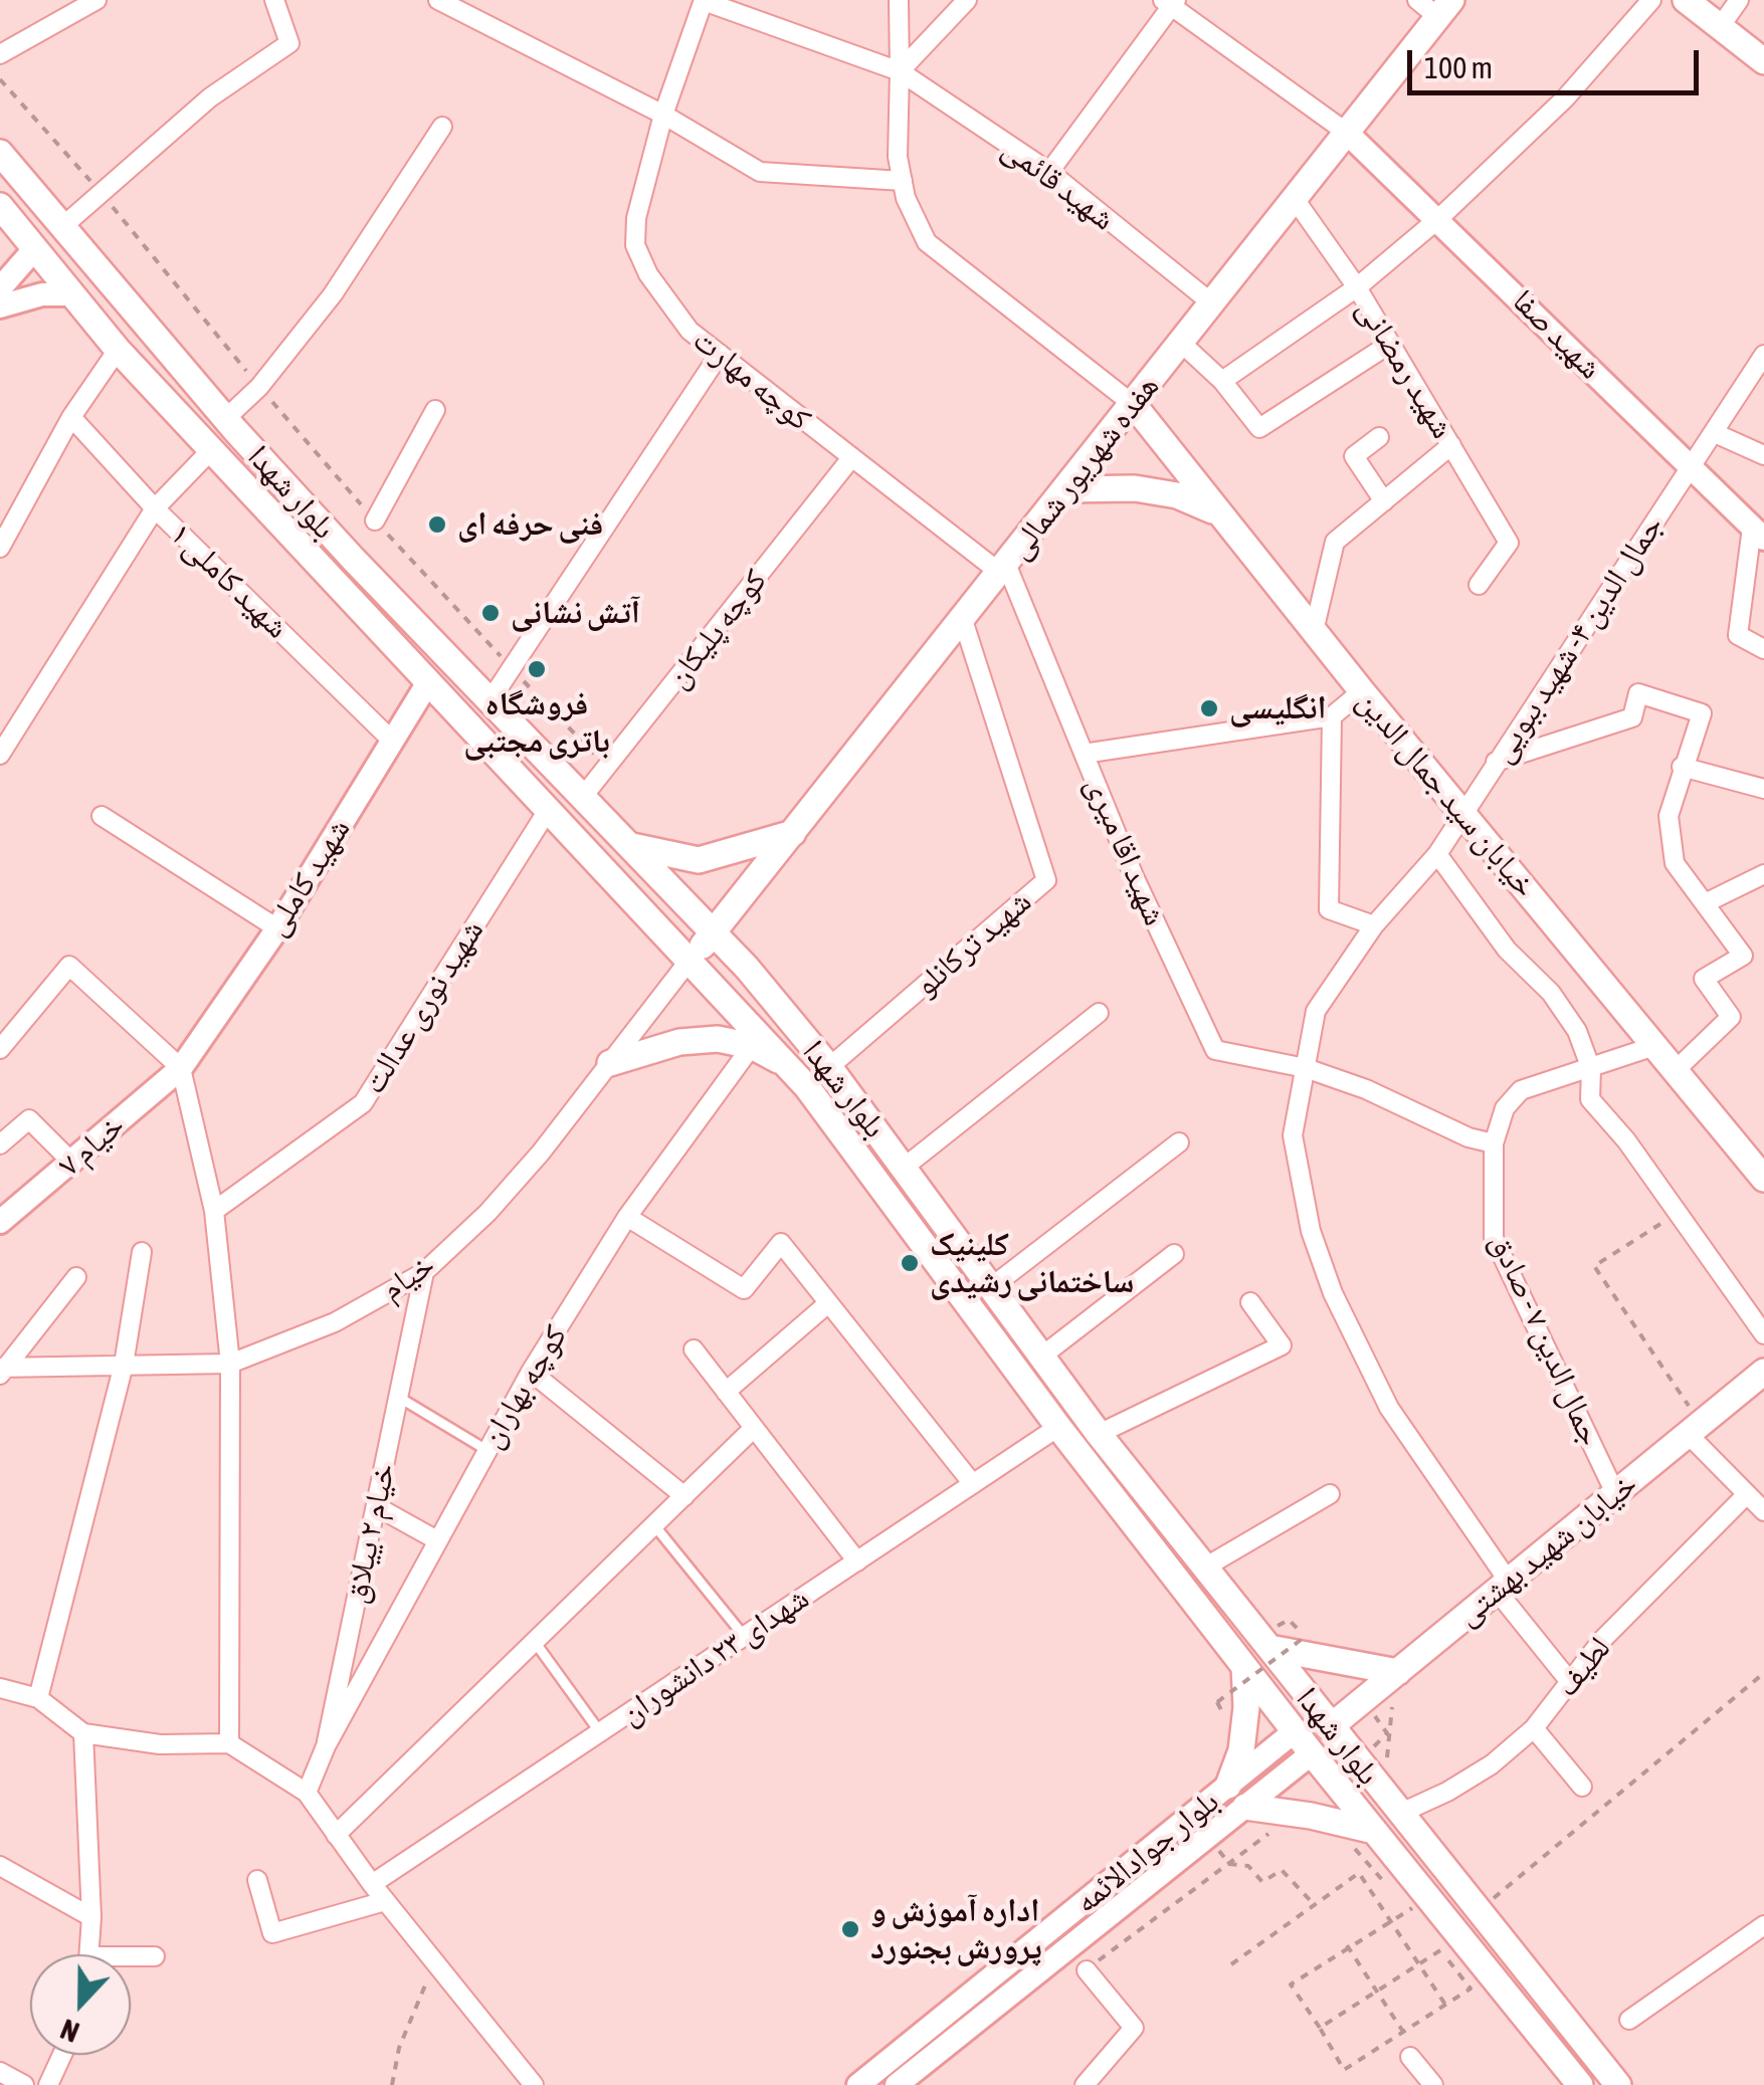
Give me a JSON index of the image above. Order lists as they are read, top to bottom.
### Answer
{
  "streets": {
    "main road": [
      "هفده شهریور شمالی",
      "بلوار شهدا",
      "خیابان سید جمال الدین",
      "خیابان شهید بهشتی"
    ],
    "street": [
      "شهید قائمی",
      "شهید صفا",
      "شهید رمضانی",
      "کوچه مهارت",
      "شهید کاملی ۱",
      "کوچه پلیکان",
      "جمال الدین ۴- شهید ببویی",
      "شهید اقا میری",
      "شهید کاملی",
      "شهید ترکانلو",
      "شهید نوری عدالت",
      "خیام ۷",
      "خیام",
      "جمال الدین ۷ - صادق",
      "کوچه بهاران",
      "خیام ۲ ییلاق",
      "شهدای ۲۳ دانشوران",
      "لطیف",
      "بلوار جوادالائمه"
    ]
  },
  "crossings": [
    ["شهید قائمی", "کوچه مهارت"],
    ["شهید قائمی", "هفده شهریور شمالی"],
    ["شهید صفا", "هفده شهریور شمالی"],
    ["شهید صفا", "جمال الدین ۴- شهید ببویی"],
    ["شهید رمضانی", "هفده شهریور شمالی"],
    ["کوچه مهارت", "هفده شهریور شمالی"],
    ["کوچه مهارت", "کوچه پلیکان"],
    ["کوچه مهارت", "شهید اقا میری"],
    ["هفده شهریور شمالی", "بلوار شهدا"],
    ["هفده شهریور شمالی", "خیابان سید جمال الدین"],
    ["هفده شهریور شمالی", "شهید اقا میری"],
    ["هفده شهریور شمالی", "شهید ترکانلو"],
    ["هفده شهریور شمالی", "خیام"],
    ["بلوار شهدا", "کوچه پلیکان"],
    ["بلوار شهدا", "شهید کاملی"],
    ["بلوار شهدا", "شهید ترکانلو"],
    ["بلوار شهدا", "شهید نوری عدالت"],
    ["بلوار شهدا", "خیام"],
    ["بلوار شهدا", "کوچه بهاران"],
    ["بلوار شهدا", "خیابان شهید بهشتی"],
    ["بلوار شهدا", "شهدای ۲۳ دانشوران"],
    ["بلوار شهدا", "لطیف"],
    ["بلوار شهدا", "بلوار جوادالائمه"],
    ["شهید کاملی ۱", "شهید کاملی"],
    ["جمال الدین ۴- شهید ببویی", "خیابان سید جمال الدین"],
    ["جمال الدین ۴- شهید ببویی", "شهید اقا میری"],
    ["جمال الدین ۴- شهید ببویی", "خیابان شهید بهشتی"],
    ["جمال الدین ۴- شهید ببویی", "لطیف"],
    ["خیابان سید جمال الدین", "جمال الدین ۷ - صادق"],
    ["شهید کاملی", "خیام ۷"],
    ["خیام", "خیام ۲ ییلاق"],
    ["جمال الدین ۷ - صادق", "خیابان شهید بهشتی"],
    ["کوچه بهاران", "خیام ۲ ییلاق"]
  ],
  "places": [
    "فنی حرفه ای",
    "آتش نشانی",
    "فروشگاه باتری مجتبی",
    "انگلیسی",
    "کلینیک ساختمانی رشیدی",
    "اداره آموزش و پرورش بجنورد"
  ],
  "scale_bar": "100 m",
  "north": "bottom"
}
